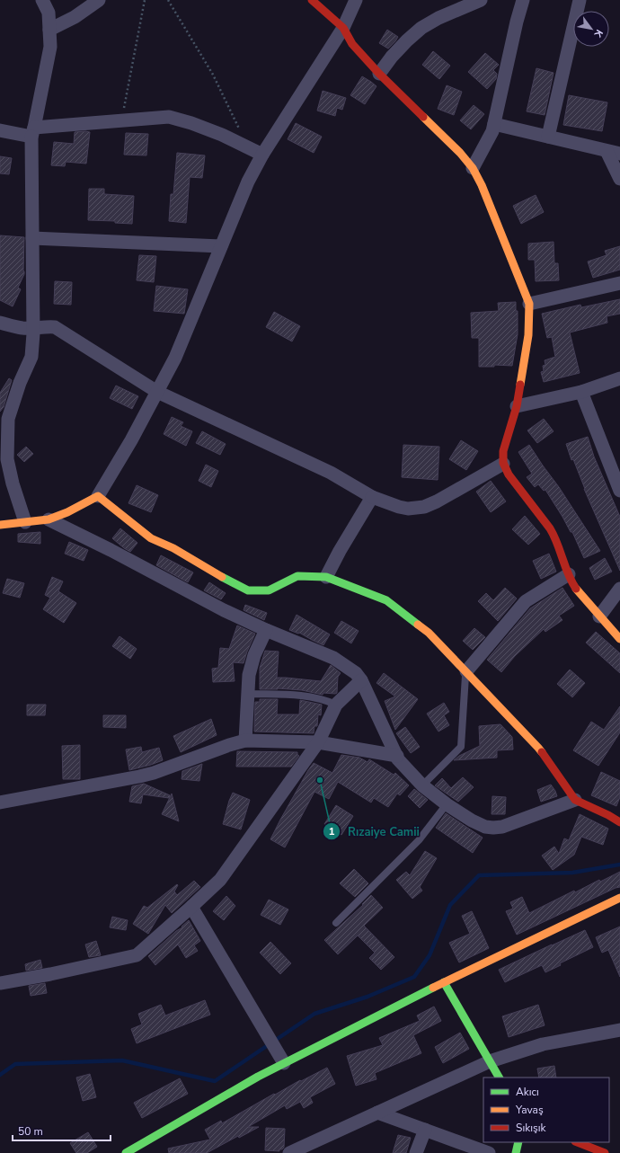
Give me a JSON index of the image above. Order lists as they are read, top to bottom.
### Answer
{
  "places": ["Rızaiye Camii"],
  "legend": ["Akıcı", "Yavaş", "Sıkışık"],
  "scale_bar": "50 m",
  "north": "bottom right"
}
